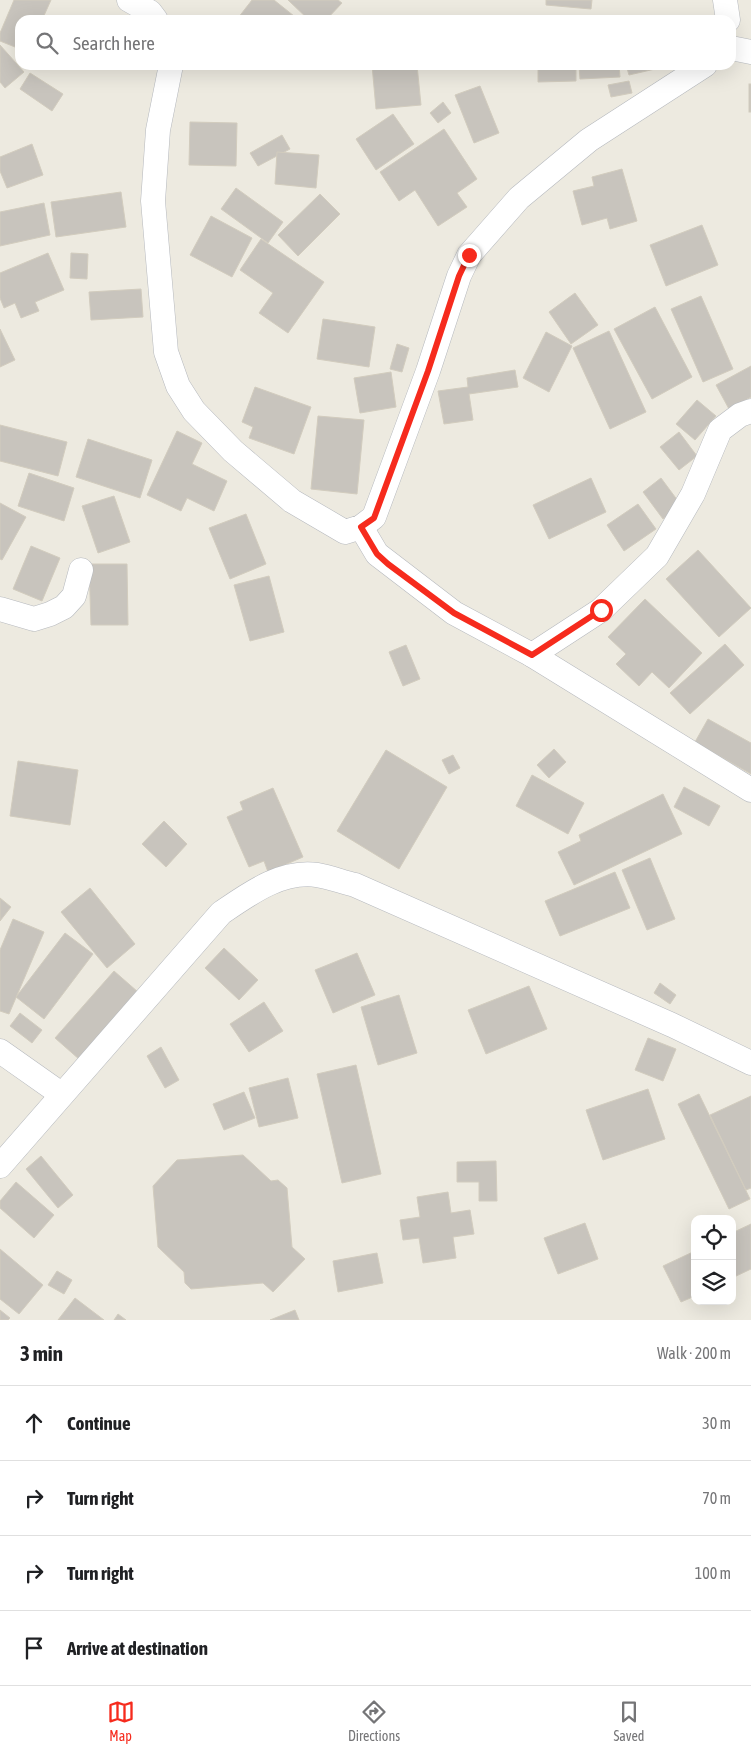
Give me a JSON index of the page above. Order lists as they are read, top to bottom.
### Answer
{
  "page": {
    "search": "Search here",
    "heading": ["3 min", "Walk · 200 m"],
    "list": [
      ["Continue", "30 m"],
      ["Turn right", "70 m"],
      ["Turn right", "100 m"],
      "Arrive at destination"
    ],
    "nav": ["Map", "Directions", "Saved"]
  }
}
